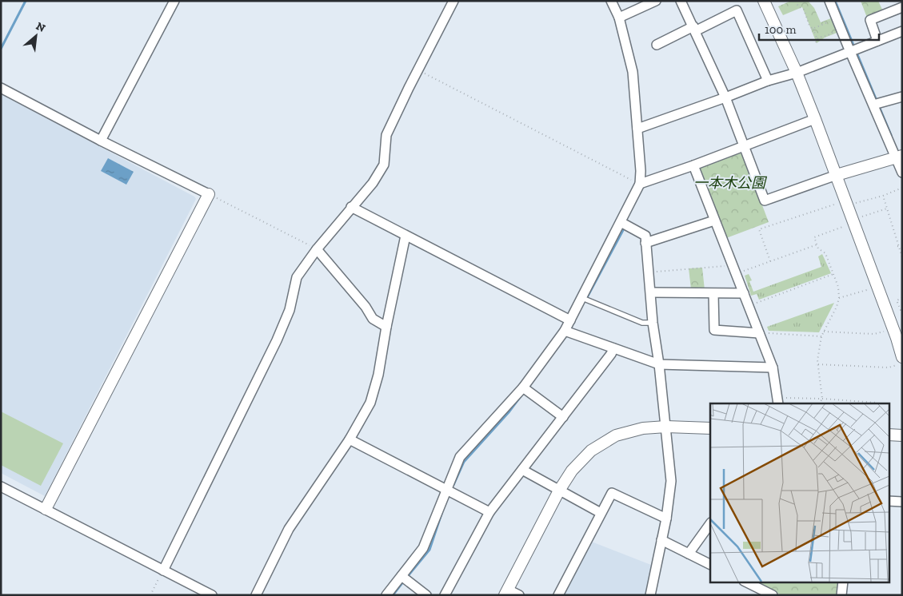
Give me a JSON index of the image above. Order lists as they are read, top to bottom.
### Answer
{
  "parks": ["一本木公園"],
  "scale_bar": "100 m",
  "north": "top right"
}
